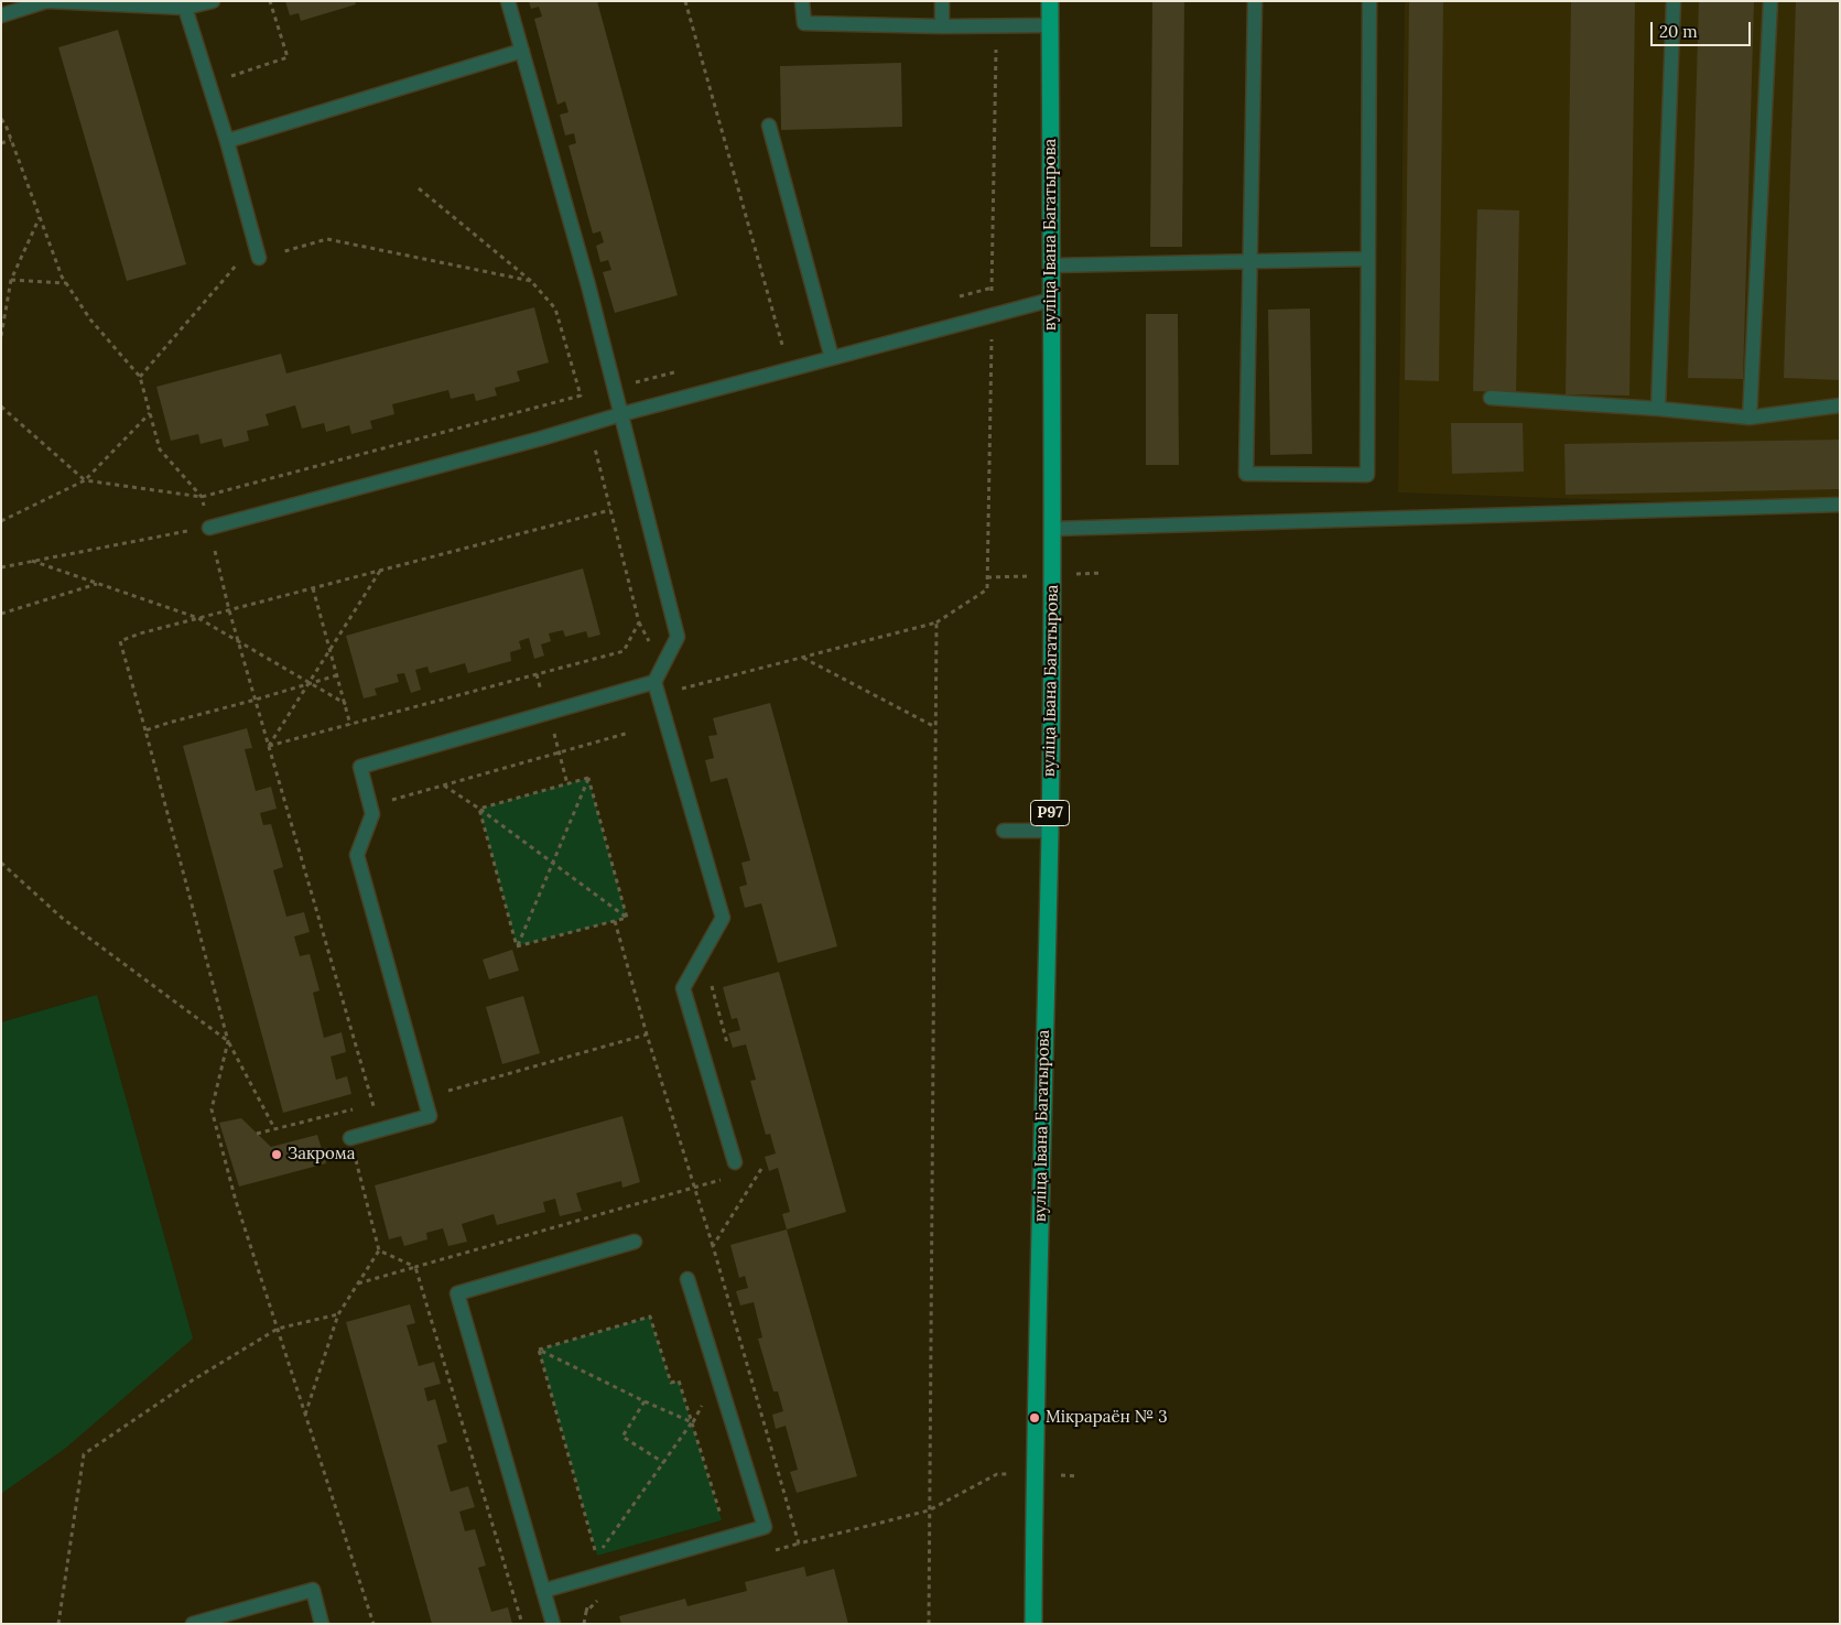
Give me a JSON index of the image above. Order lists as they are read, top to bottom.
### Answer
{
  "streets": {
    "main road": ["вуліца Івана Багатырова", "Р97"]
  },
  "places": ["Закрома", "Мікрараён № 3"],
  "scale_bar": "20 m"
}
